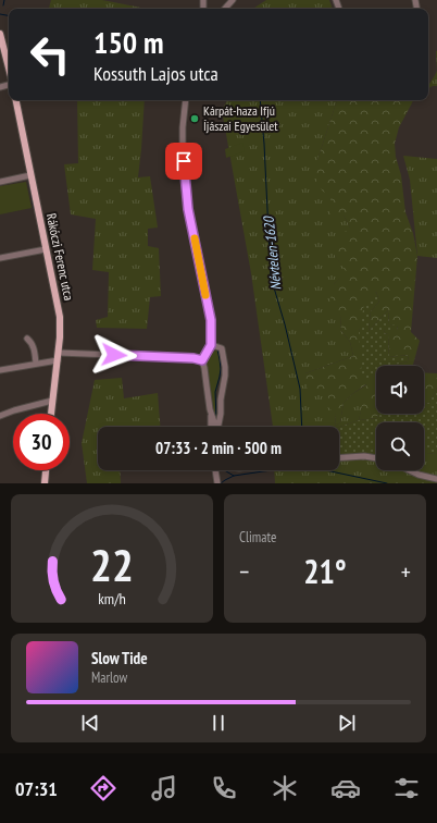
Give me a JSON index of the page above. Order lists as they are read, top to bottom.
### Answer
{
  "streets": {
    "main road": ["Rákóczi Ferenc utca"]
  },
  "water": ["Névtelen-1620"],
  "places": ["Kárpát-haza Ifjú Íjászai Egyesület"],
  "page": {
    "turn": ["150 m", "Kossuth Lajos utca"],
    "limit": "30",
    "trip": "07:33 · 2 min · 500 m",
    "tile": "Climate",
    "heat": ["−", "21°", "+"],
    "song": ["Slow Tide", "Marlow"],
    "tabs": "07:31",
    "gauge": ["22", "km/h"]
  }
}
